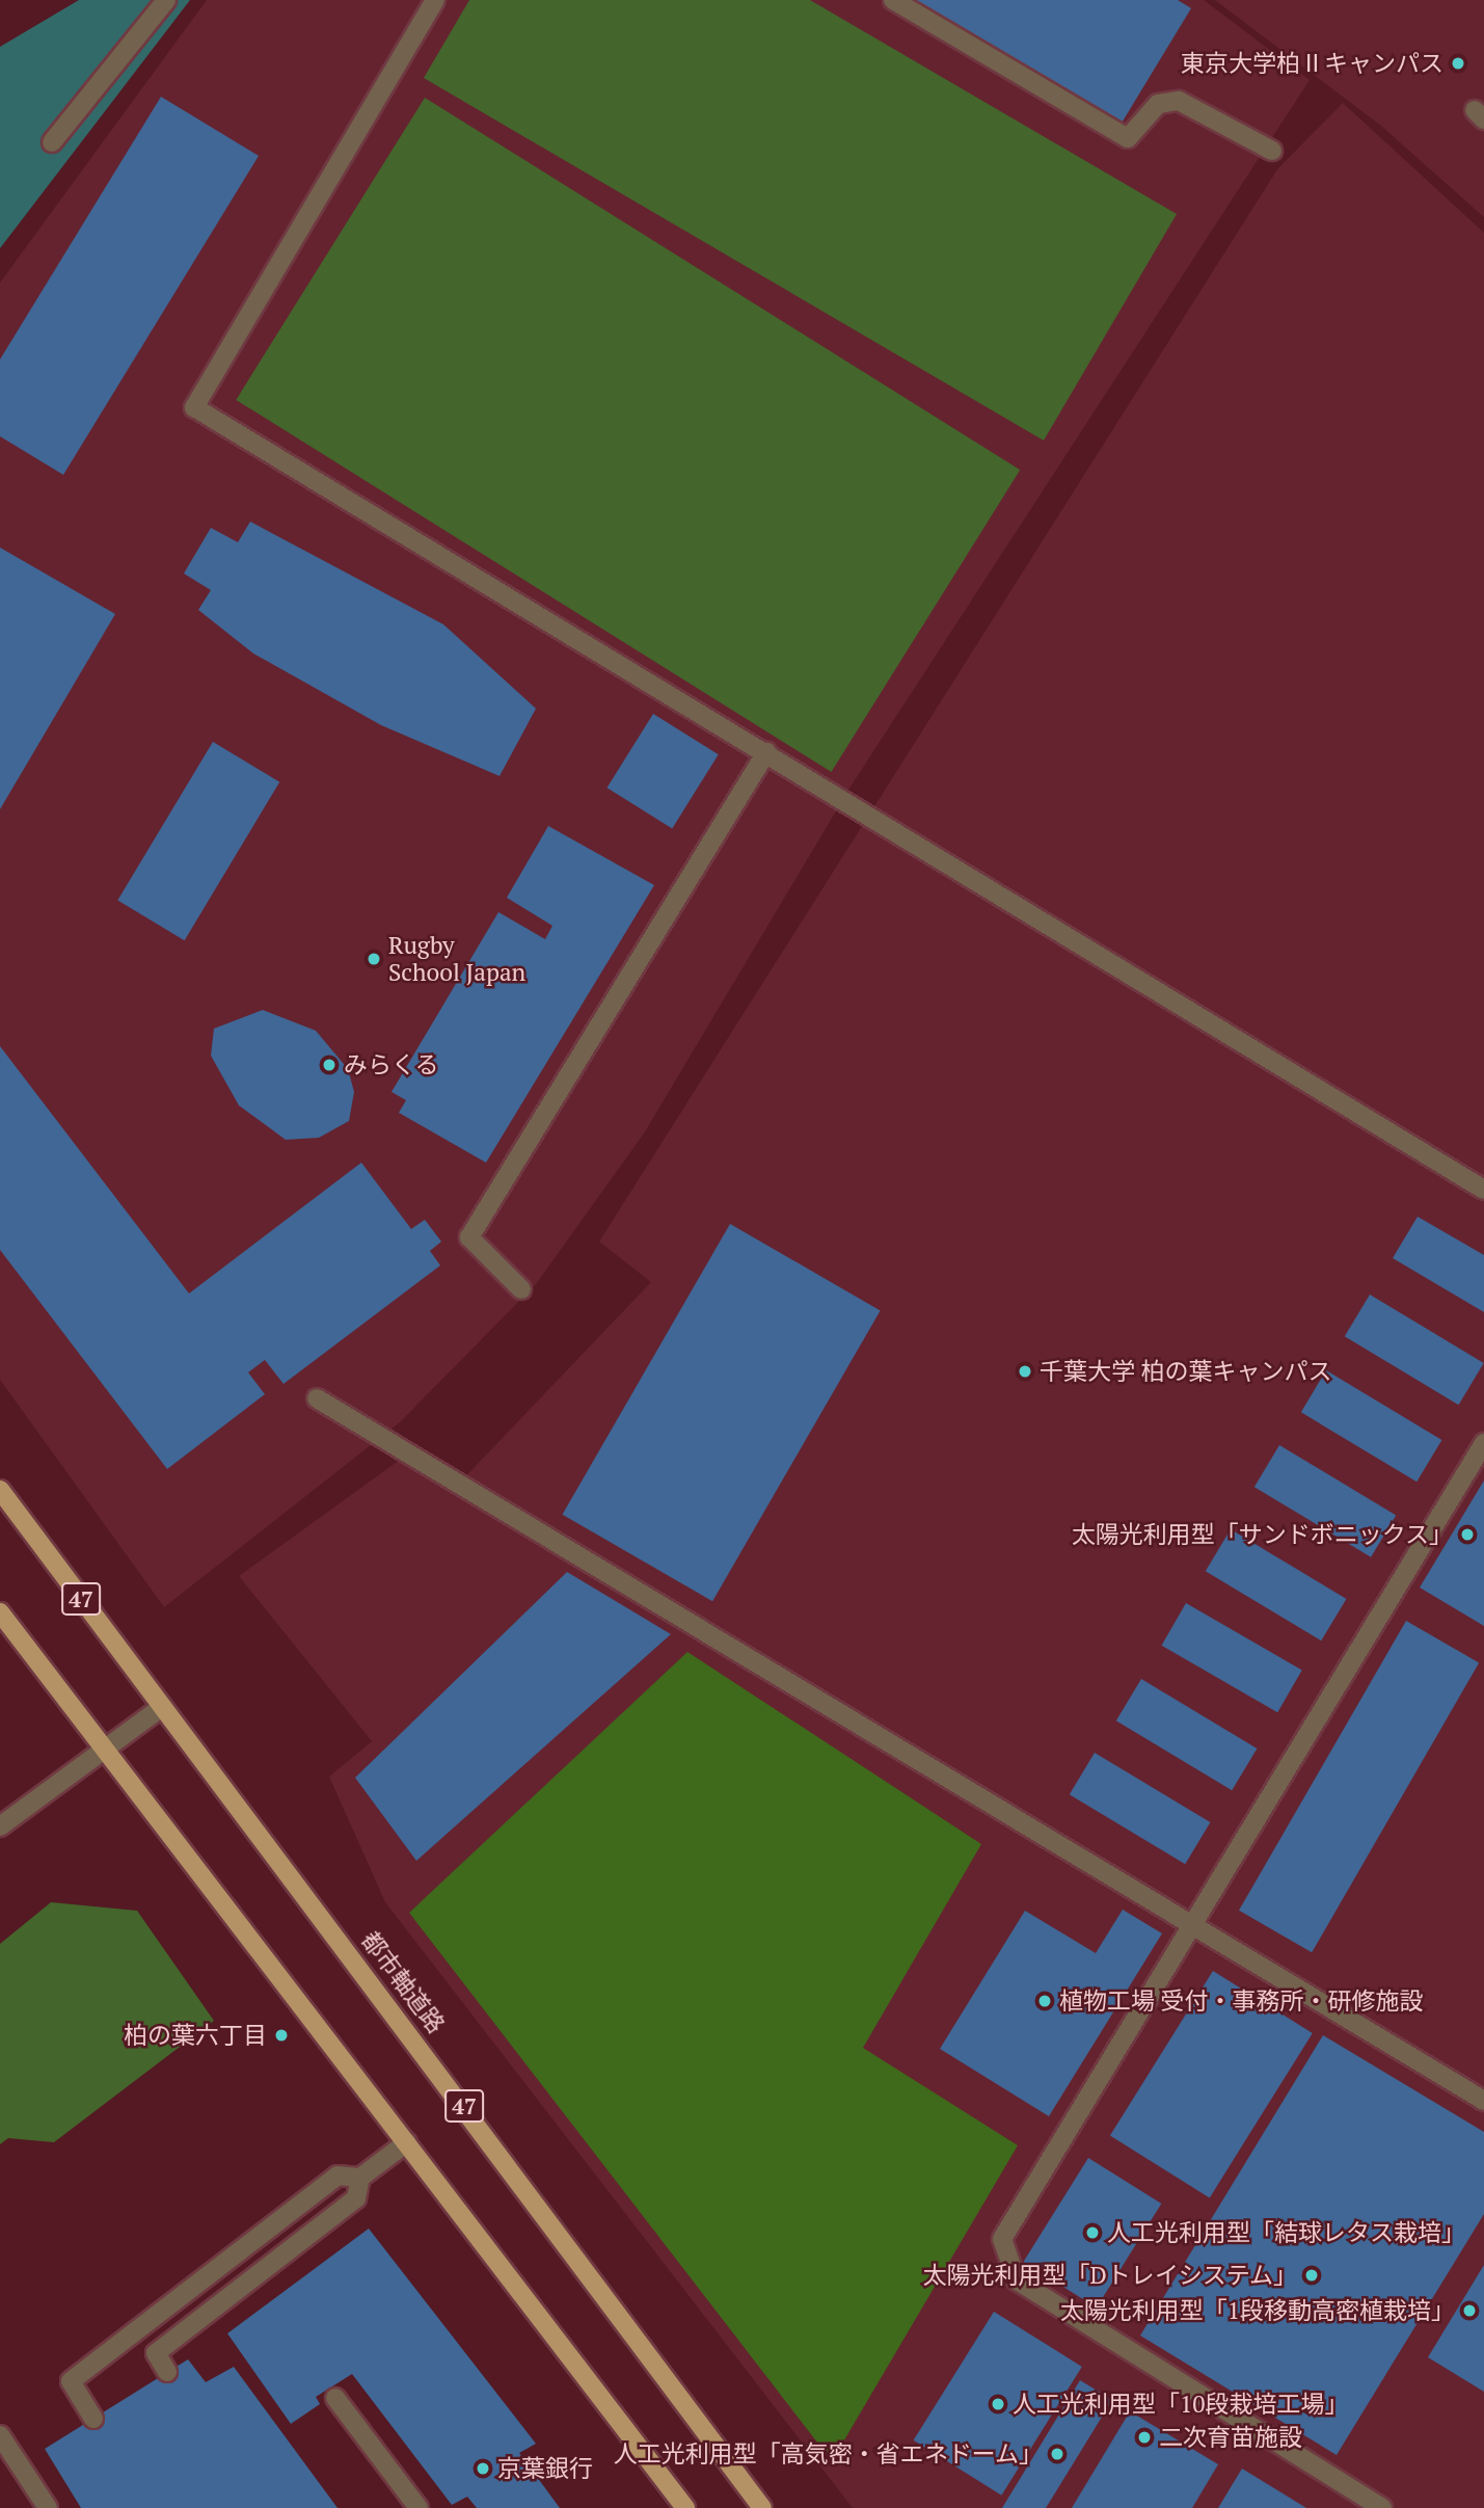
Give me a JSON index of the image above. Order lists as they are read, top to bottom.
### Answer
{
  "streets": {
    "main road": ["47", "都市軸道路"]
  },
  "places": [
    "東京大学柏Ⅱキャンパス",
    "Rugby School Japan",
    "みらくる",
    "千葉大学 柏の葉キャンパス",
    "太陽光利用型「サンドボニックス」",
    "植物工場 受付・事務所・研修施設",
    "柏の葉六丁目",
    "人工光利用型「結球レタス栽培」",
    "太陽光利用型「Dトレイシステム」",
    "太陽光利用型「1段移動高密植栽培」",
    "人工光利用型「10段栽培工場」",
    "二次育苗施設",
    "人工光利用型「高気密・省エネドーム」",
    "京葉銀行"
  ]
}
